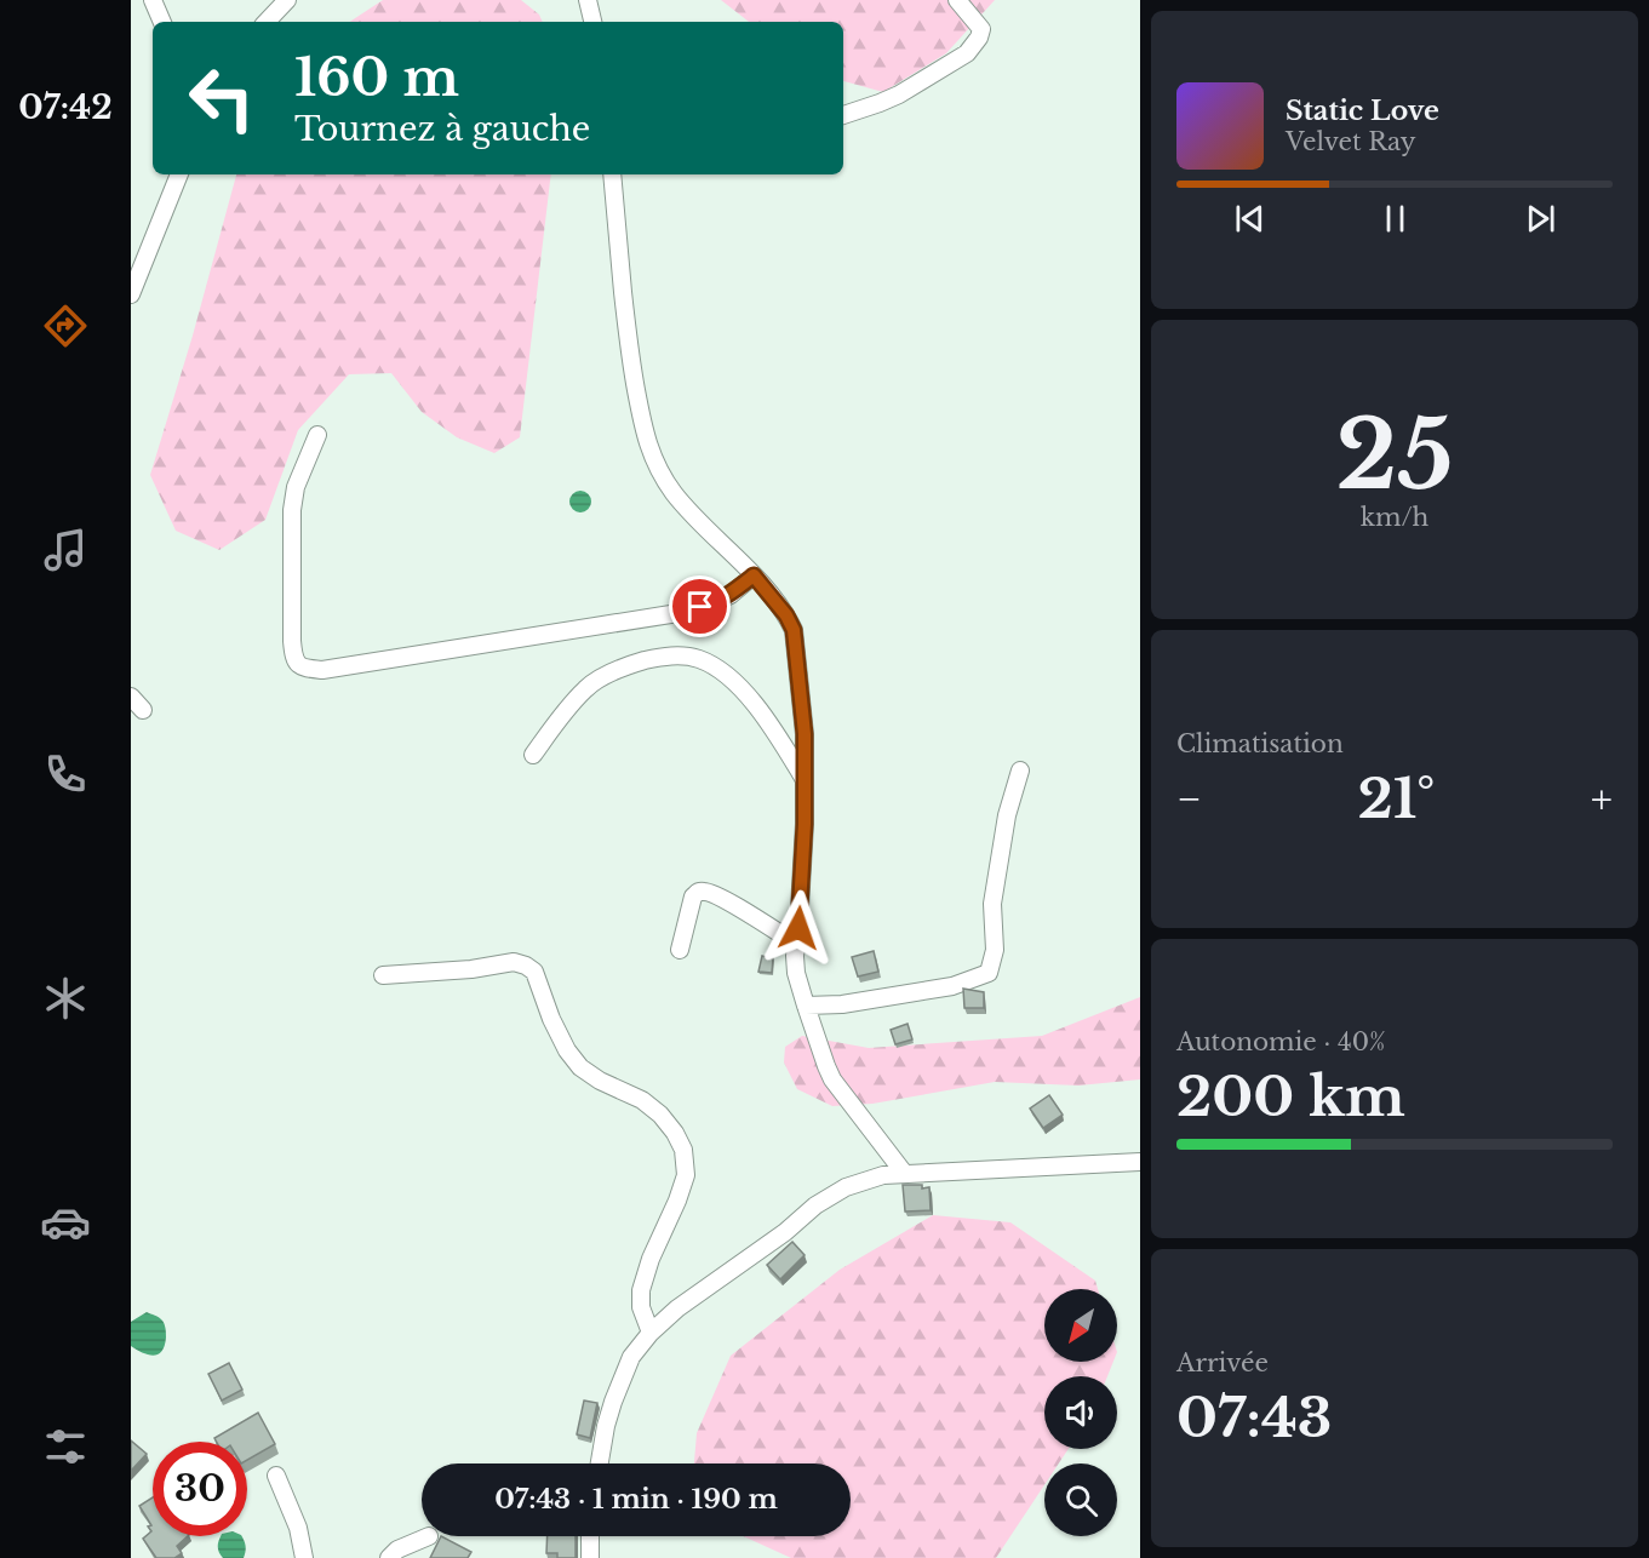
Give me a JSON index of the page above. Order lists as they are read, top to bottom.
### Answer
{
  "north": "bottom left",
  "page": {
    "tabs": "07:42",
    "turn": ["160 m", "Tournez à gauche"],
    "song": ["Static Love", "Velvet Ray"],
    "tile": [
      ["25", "km/h"],
      "Climatisation",
      ["Autonomie · 40%", "200 km"],
      ["Arrivée", "07:43"]
    ],
    "heat": ["−", "21°", "+"],
    "limit": "30",
    "trip": "07:43 · 1 min · 190 m"
  }
}
